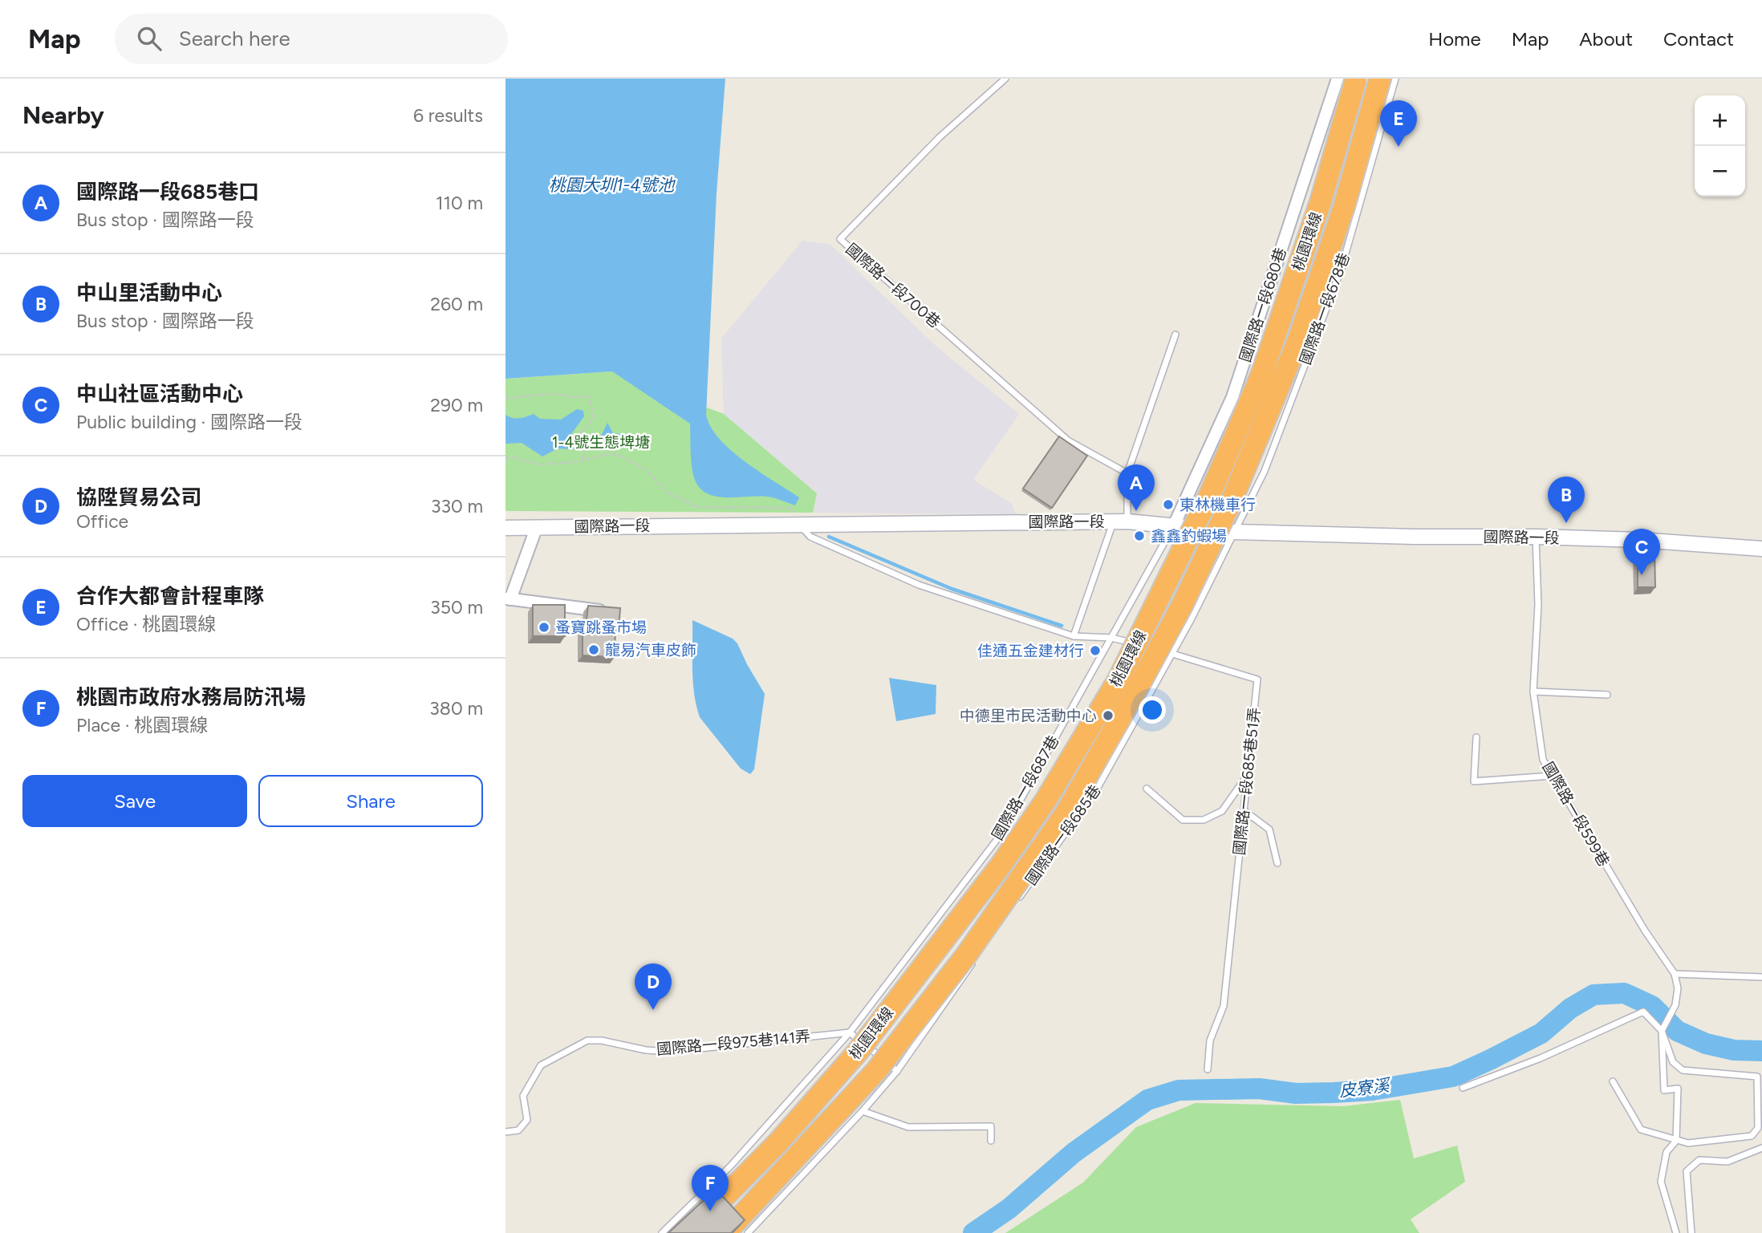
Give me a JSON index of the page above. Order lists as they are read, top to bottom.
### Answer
{
  "streets": {
    "highway": ["桃園環線"],
    "street": ["國際路一段680巷", "國際路一段"],
    "lane": [
      "國際路一段700巷",
      "國際路一段678巷",
      "國際路一段685巷51弄",
      "國際路一段687巷",
      "國際路一段599巷",
      "國際路一段685巷",
      "國際路一段975巷141弄"
    ]
  },
  "crossings": [
    ["國際路一段680巷", "國際路一段"],
    ["國際路一段680巷", "國際路一段687巷"],
    ["國際路一段678巷", "國際路一段"],
    ["國際路一段678巷", "國際路一段685巷"],
    ["國際路一段", "國際路一段687巷"],
    ["國際路一段", "國際路一段599巷"],
    ["國際路一段", "國際路一段685巷"],
    ["國際路一段685巷51弄", "國際路一段685巷"],
    ["國際路一段687巷", "國際路一段975巷141弄"]
  ],
  "water": ["桃園大圳1-4號池", "皮寮溪"],
  "parks": ["1-4號生態埤塘"],
  "places": [
    "東林機車行",
    "鑫鑫釣蝦場",
    "蚤寶跳蚤市場",
    "龍易汽車皮飾",
    "佳通五金建材行",
    "中德里市民活動中心"
  ],
  "page": {
    "header": "Map",
    "search": "Search here",
    "nav": [
      "Home",
      "Map",
      "About",
      "Contact"
    ],
    "heading": ["Nearby", "6 results"],
    "map_buttons": ["+", "−"],
    "pins": [
      "E",
      "A",
      "B",
      "C",
      "D",
      "F"
    ],
    "list": [
      {
        "mark": "A",
        "name": "國際路一段685巷口",
        "note": "Bus stop · 國際路一段",
        "value": "110 m"
      },
      {
        "mark": "B",
        "name": "中山里活動中心",
        "note": "Bus stop · 國際路一段",
        "value": "260 m"
      },
      {
        "mark": "C",
        "name": "中山社區活動中心",
        "note": "Public building · 國際路一段",
        "value": "290 m"
      },
      {
        "mark": "D",
        "name": "協陞貿易公司",
        "note": "Office",
        "value": "330 m"
      },
      {
        "mark": "E",
        "name": "合作大都會計程車隊",
        "note": "Office · 桃園環線",
        "value": "350 m"
      },
      {
        "mark": "F",
        "name": "桃園市政府水務局防汛場",
        "note": "Place · 桃園環線",
        "value": "380 m"
      }
    ],
    "buttons": ["Save", "Share"]
  }
}
